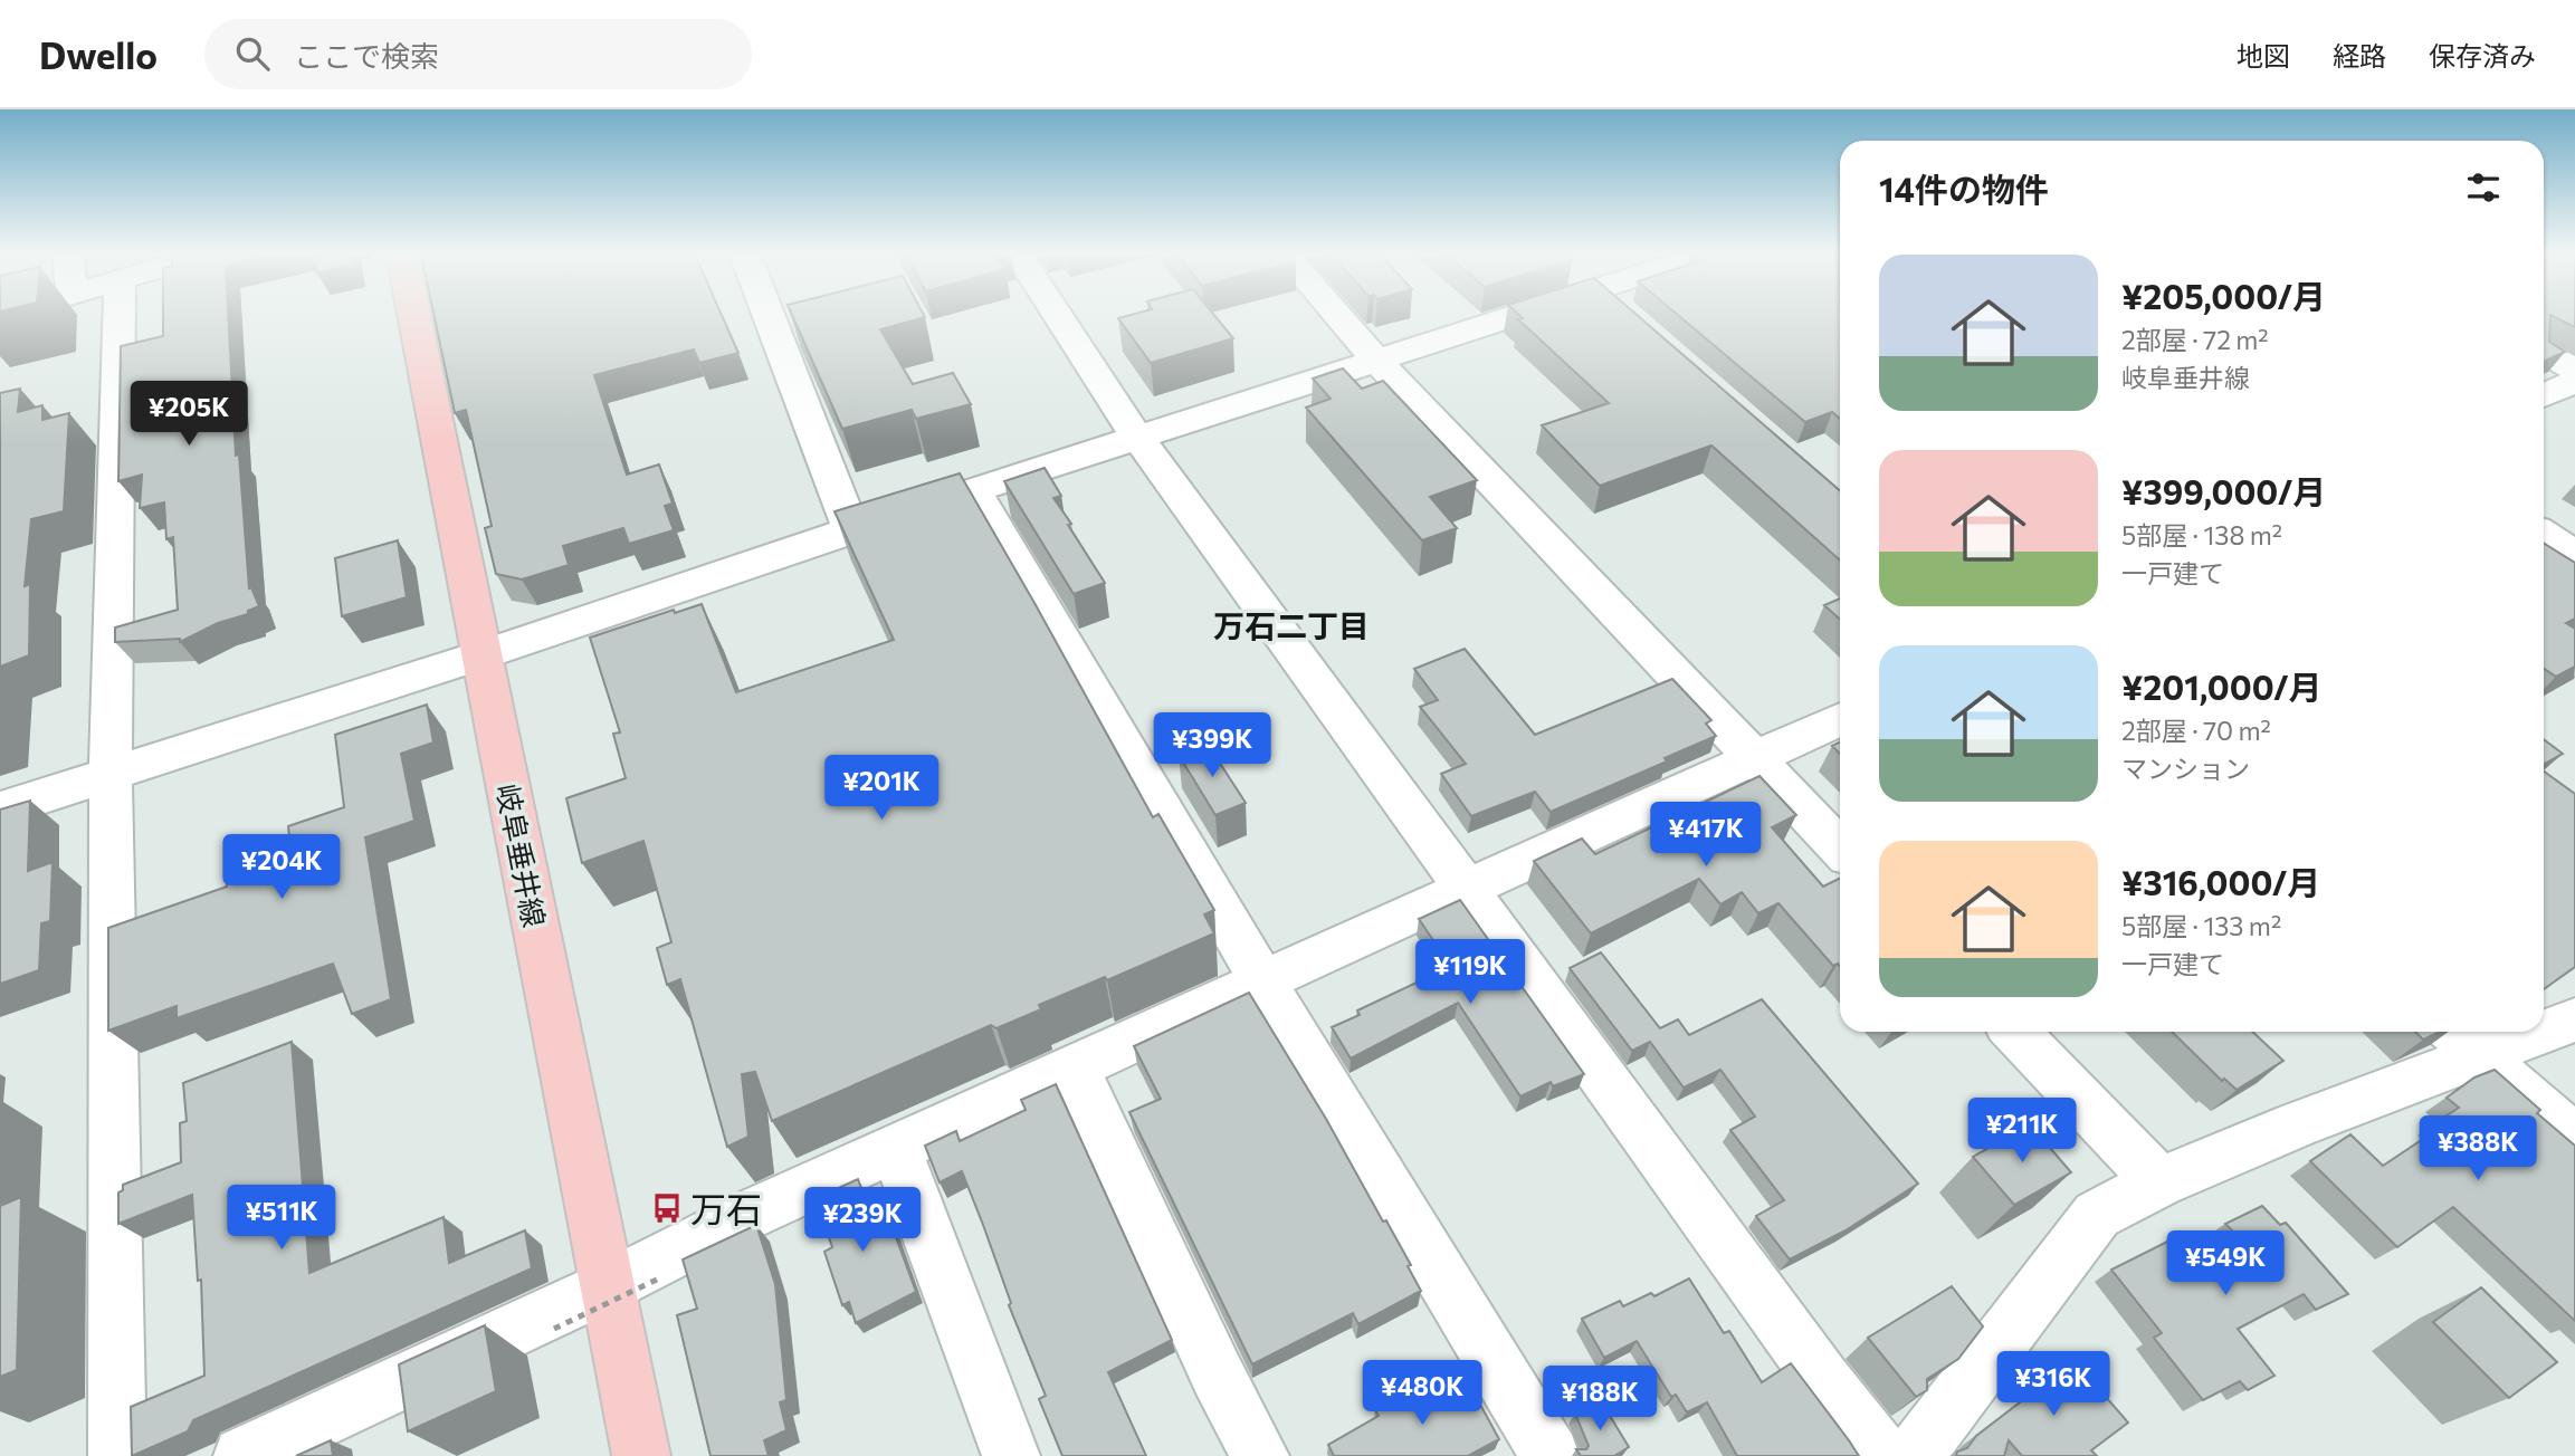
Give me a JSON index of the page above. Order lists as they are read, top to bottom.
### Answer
{
  "streets": {
    "main road": ["岐阜垂井線"]
  },
  "districts": ["万石二丁目"],
  "places": {
    "bus stop": ["万石"]
  },
  "page": {
    "header": "Dwello",
    "search": "ここで検索",
    "nav": ["地図", "経路", "保存済み"],
    "heading": "14件の物件",
    "list": [
      {
        "name": "¥205,000/月",
        "note": "2部屋 · 72 m² · 岐阜垂井線"
      },
      {
        "name": "¥399,000/月",
        "note": "5部屋 · 138 m² · 一戸建て"
      },
      {
        "name": "¥201,000/月",
        "note": "2部屋 · 70 m² · マンション"
      },
      {
        "name": "¥316,000/月",
        "note": "5部屋 · 133 m² · 一戸建て"
      }
    ],
    "price": [
      "¥205K",
      "¥399K",
      "¥201K",
      "¥417K",
      "¥204K",
      "¥119K",
      "¥211K",
      "¥388K",
      "¥511K",
      "¥239K",
      "¥549K",
      "¥316K",
      "¥480K",
      "¥188K"
    ]
  }
}
